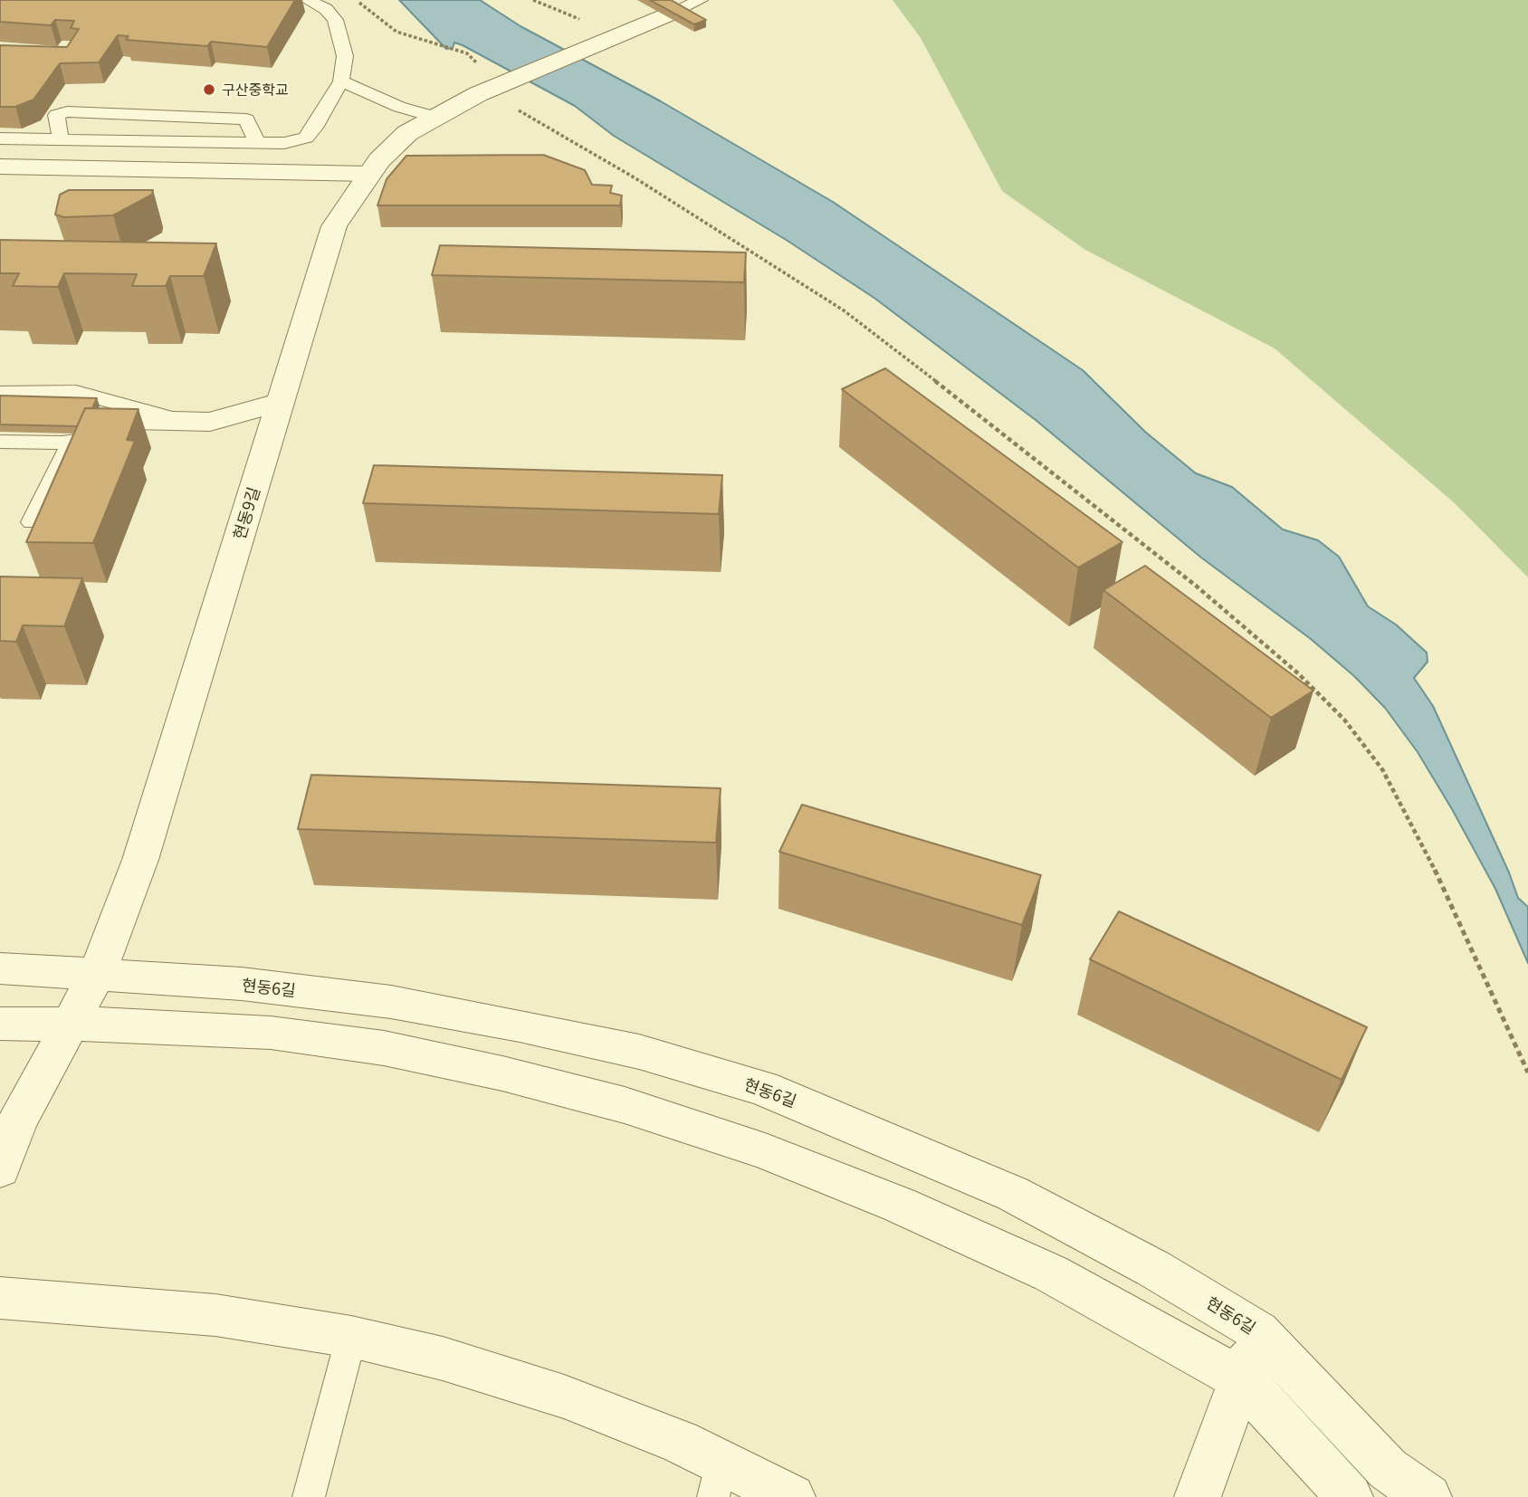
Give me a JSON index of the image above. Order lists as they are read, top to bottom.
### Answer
{
  "streets": {
    "street": ["현동9길", "현동6길"]
  },
  "crossings": [
    ["현동9길", "현동6길"]
  ],
  "places": ["구산중학교"]
}
